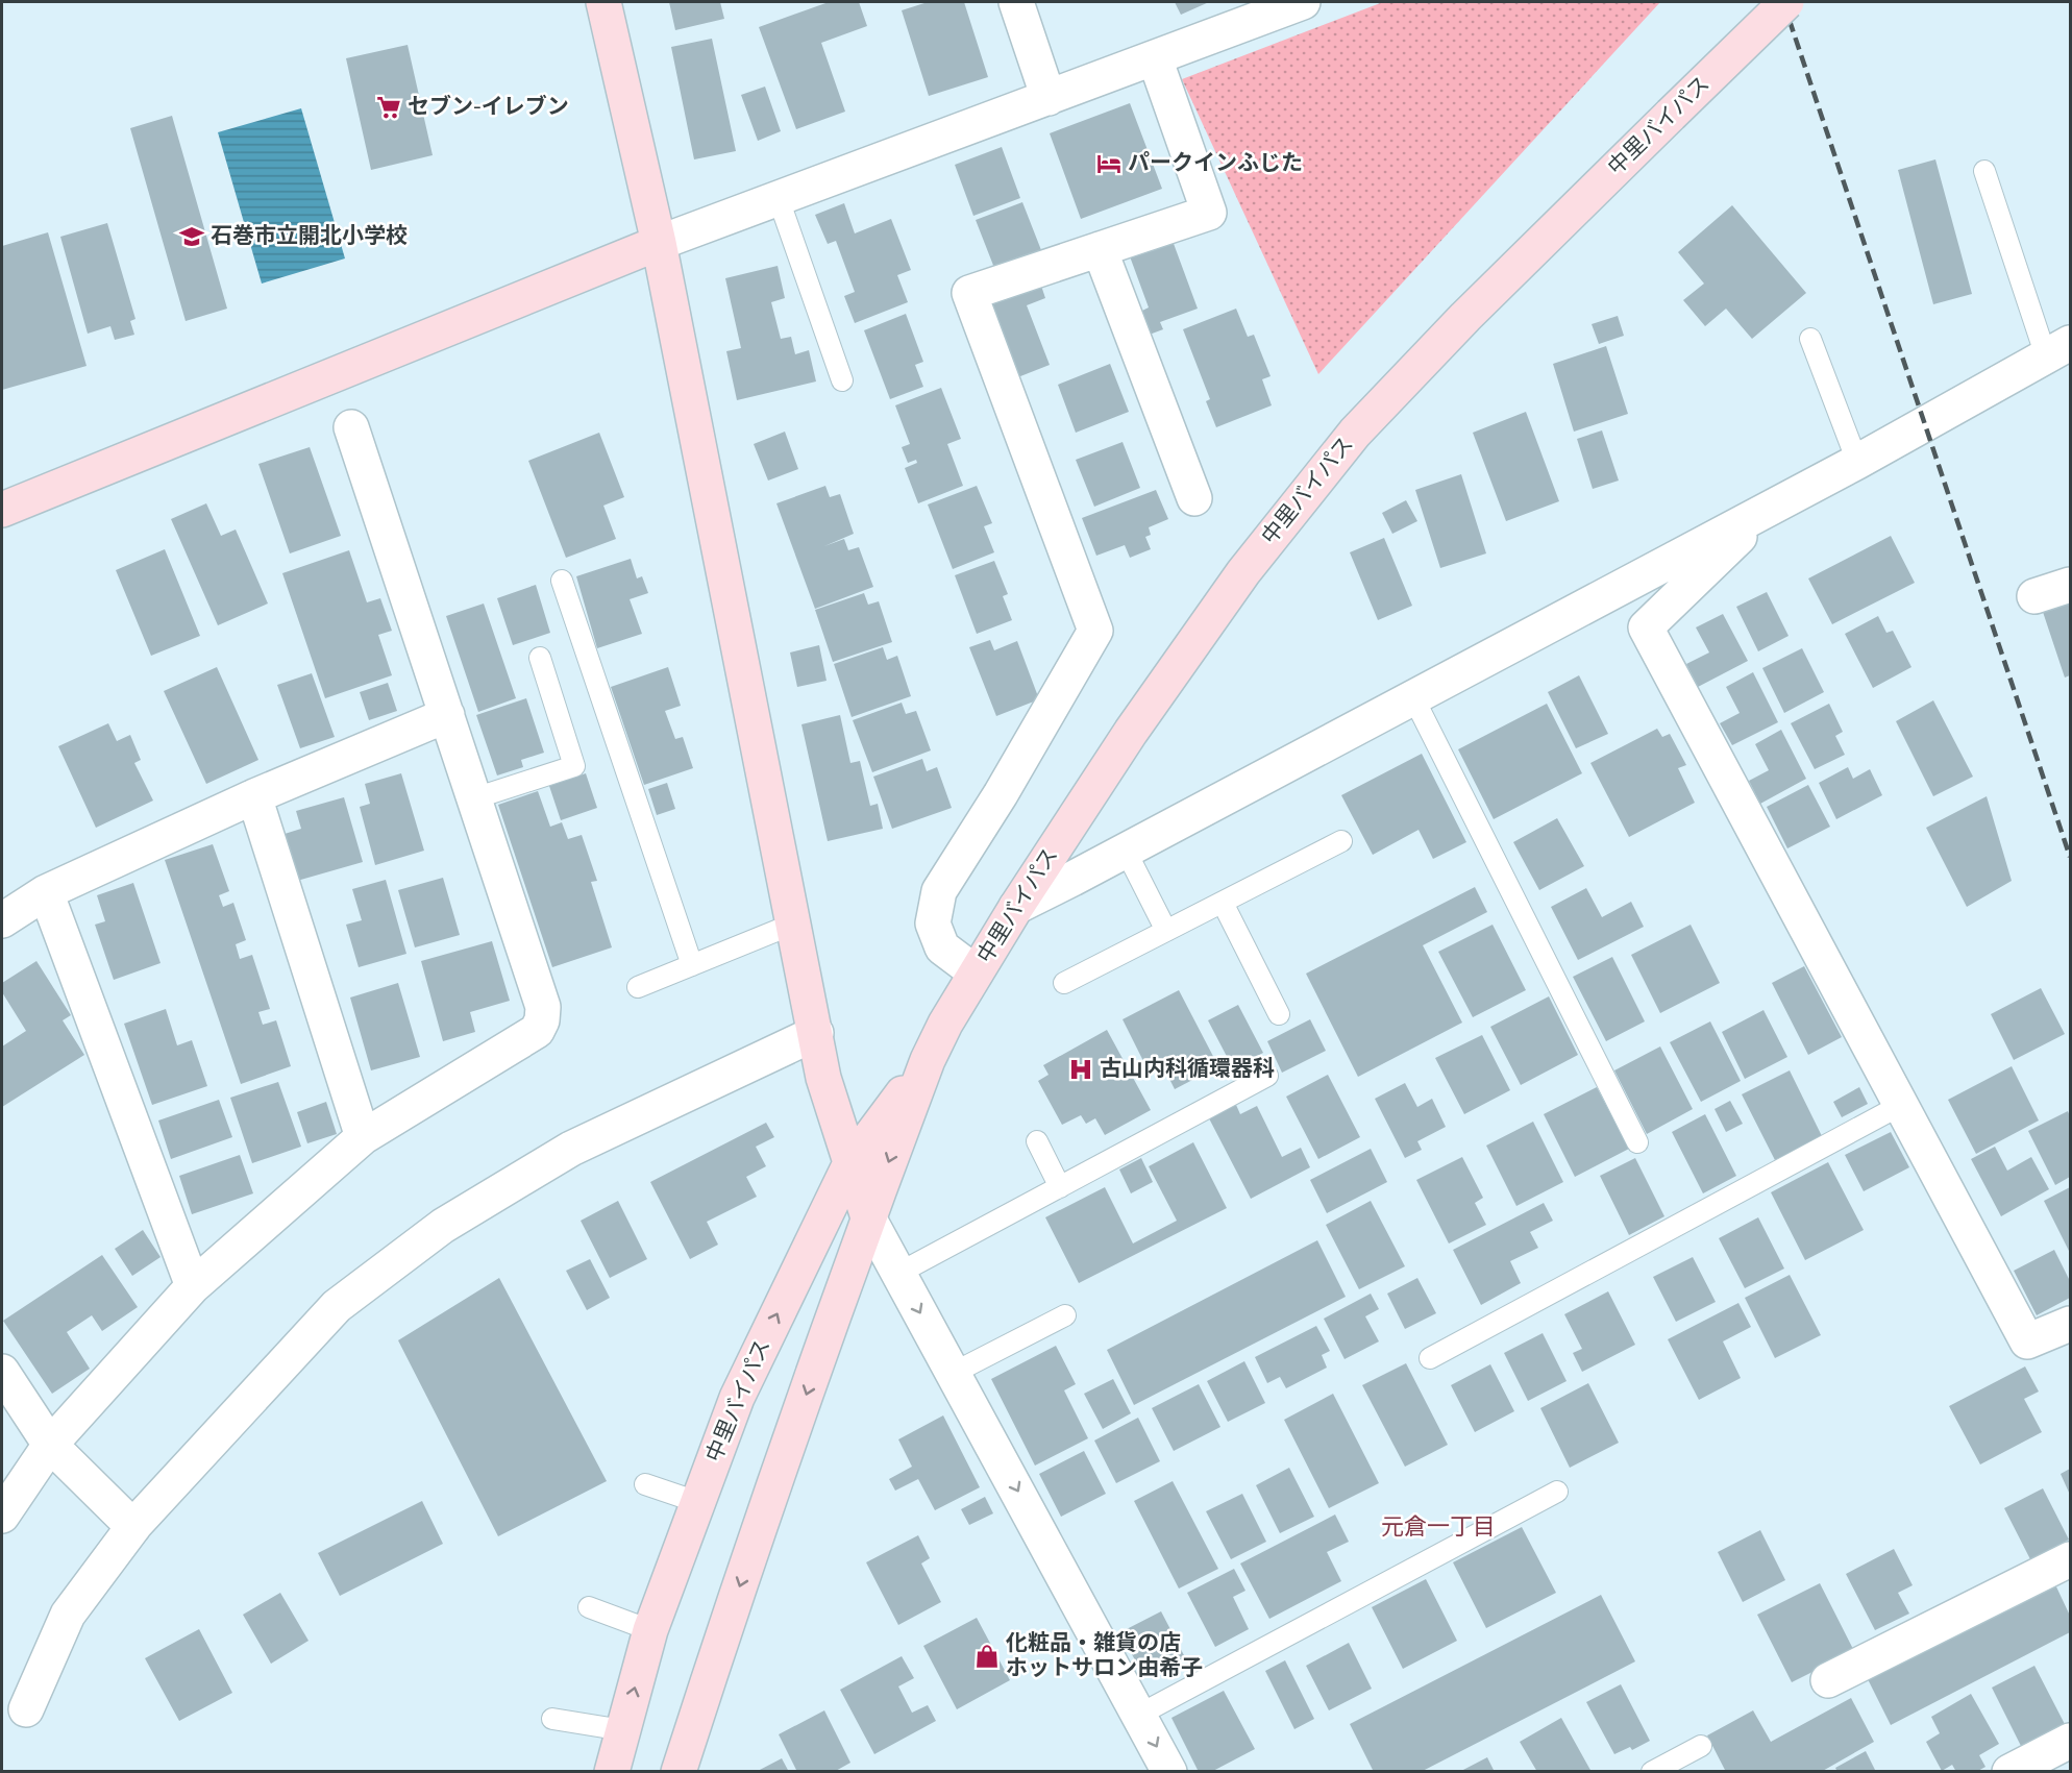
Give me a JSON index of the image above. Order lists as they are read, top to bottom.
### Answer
{
  "streets": {
    "street": ["中里バイパス"]
  },
  "districts": ["元倉一丁目"],
  "places": {
    "supermarket": ["セブン-イレブン"],
    "hotel": ["パークインふじた"],
    "school or university": ["石巻市立開北小学校"],
    "hospital": ["古山内科循環器科"],
    "shop": ["化粧品・雑貨の店 ホットサロン由希子"]
  }
}
